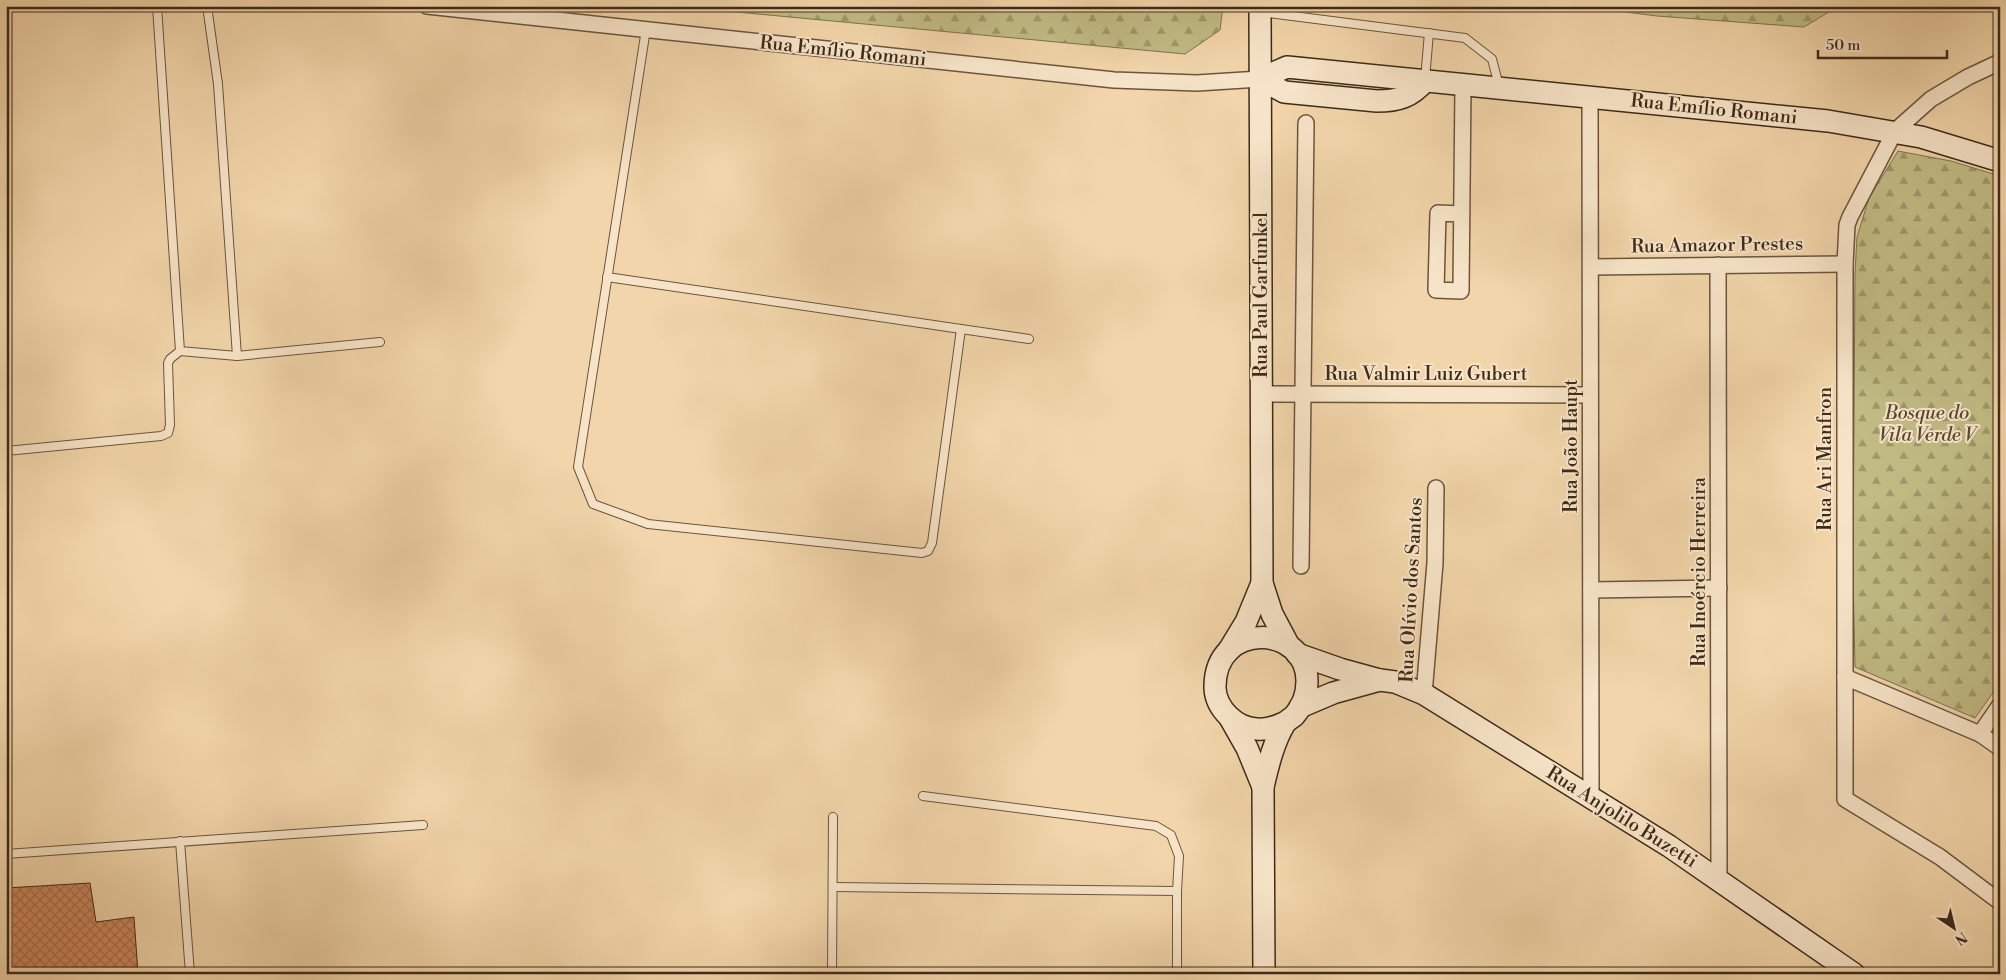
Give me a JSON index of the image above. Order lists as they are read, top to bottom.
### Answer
{
  "streets": {
    "main road": ["Rua Emílio Romani", "Rua Paul Garfunkel", "Rua Anjolilo Buzetti"],
    "street": [
      "Rua Amazor Prestes",
      "Rua Valmir Luiz Gubert",
      "Rua João Haupt",
      "Rua Ari Manfron",
      "Rua Inoércio Herreira",
      "Rua Olívio dos Santos"
    ]
  },
  "crossings": [
    ["Rua Emílio Romani", "Rua Paul Garfunkel"],
    ["Rua Emílio Romani", "Rua João Haupt"],
    ["Rua Emílio Romani", "Rua Ari Manfron"],
    ["Rua Amazor Prestes", "Rua João Haupt"],
    ["Rua Amazor Prestes", "Rua Ari Manfron"],
    ["Rua Amazor Prestes", "Rua Inoércio Herreira"],
    ["Rua Paul Garfunkel", "Rua Valmir Luiz Gubert"],
    ["Rua Paul Garfunkel", "Rua Anjolilo Buzetti"],
    ["Rua Valmir Luiz Gubert", "Rua João Haupt"],
    ["Rua João Haupt", "Rua Anjolilo Buzetti"],
    ["Rua Inoércio Herreira", "Rua Anjolilo Buzetti"],
    ["Rua Olívio dos Santos", "Rua Anjolilo Buzetti"]
  ],
  "parks": ["Bosque do Vila Verde V"],
  "scale_bar": "50 m",
  "north": "bottom right"
}
